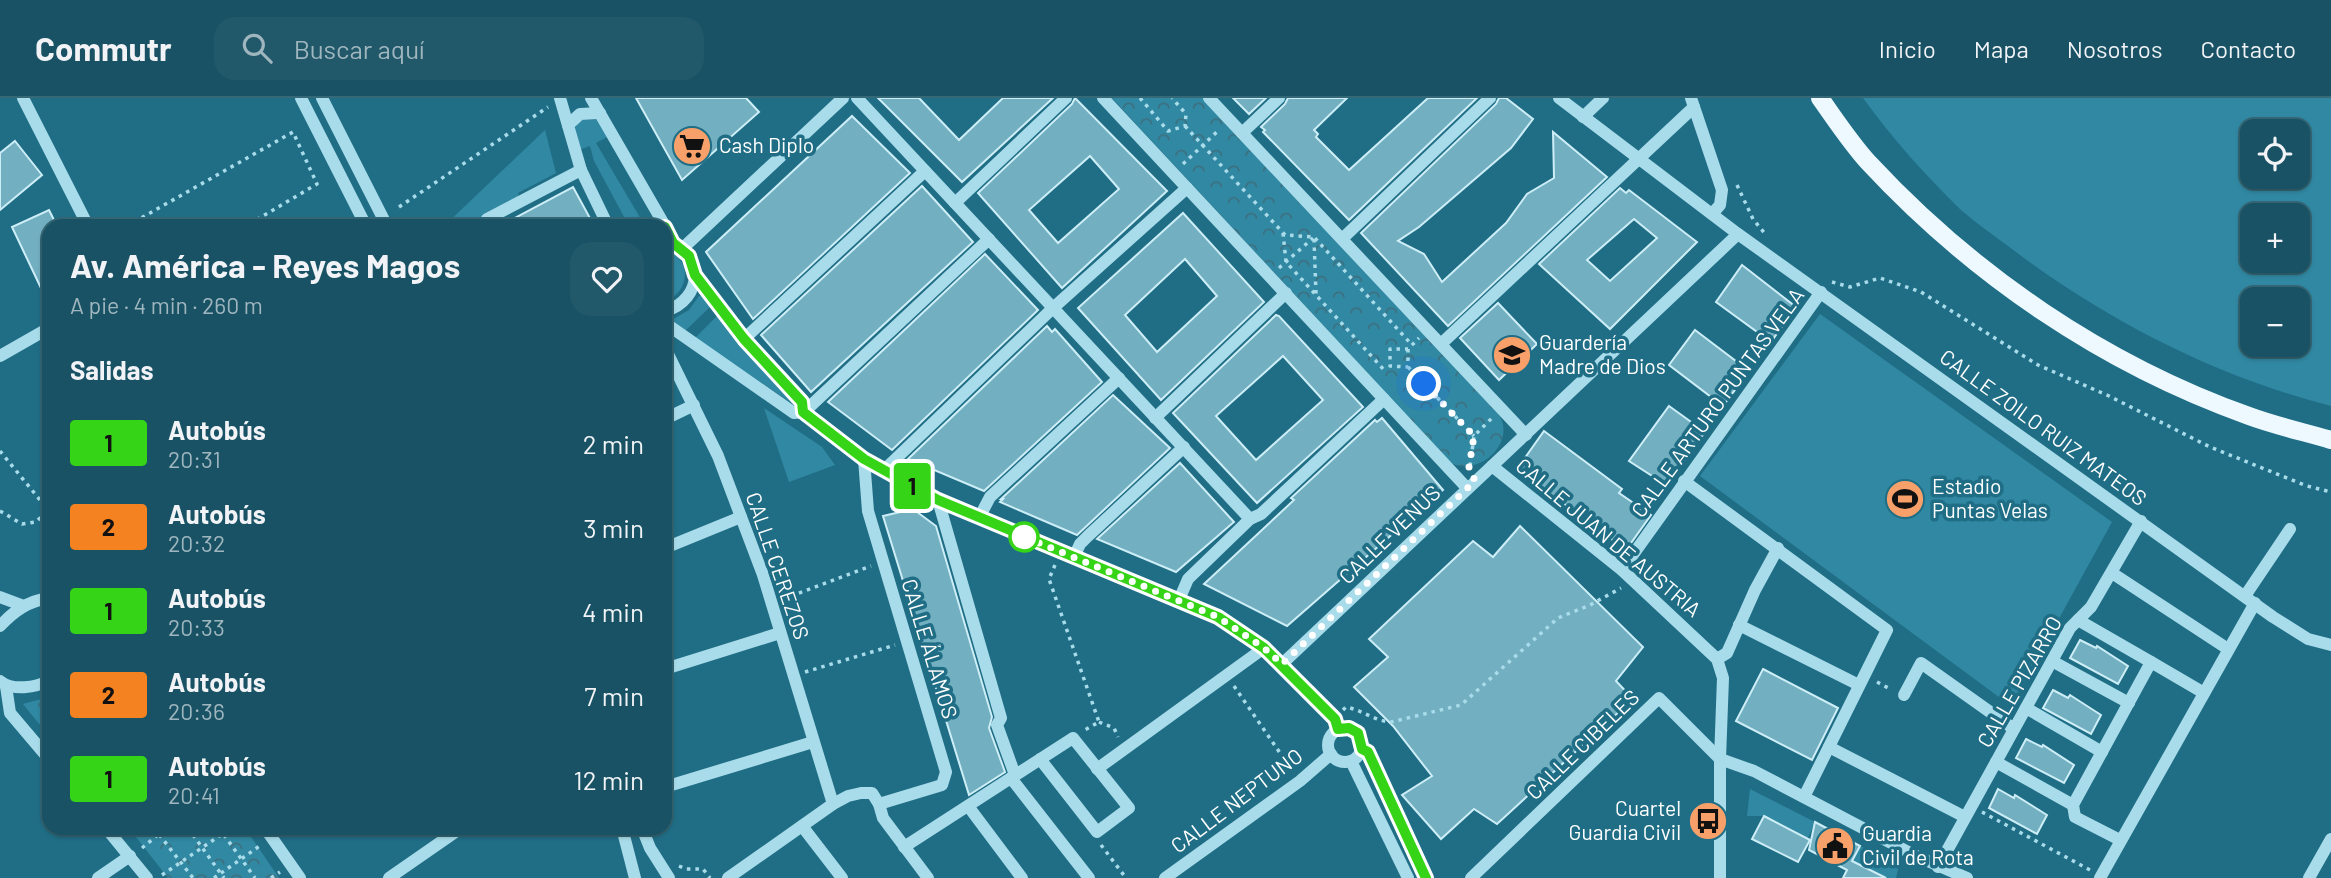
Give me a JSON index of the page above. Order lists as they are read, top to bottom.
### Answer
{
  "streets": {
    "street": [
      "CALLE ARTURO PUNTAS VELA",
      "CALLE ZOILO RUIZ MATEOS",
      "CALLE VENUS",
      "CALLE JUAN DE AUSTRIA",
      "CALLE CEREZOS",
      "CALLE ÁLAMOS",
      "CALLE PIZARRO",
      "CALLE CIBELES",
      "CALLE NEPTUNO"
    ]
  },
  "crossings": [
    ["CALLE ARTURO PUNTAS VELA", "CALLE ZOILO RUIZ MATEOS"],
    ["CALLE ARTURO PUNTAS VELA", "CALLE JUAN DE AUSTRIA"],
    ["CALLE ZOILO RUIZ MATEOS", "CALLE VENUS"],
    ["CALLE ZOILO RUIZ MATEOS", "CALLE PIZARRO"],
    ["CALLE VENUS", "CALLE JUAN DE AUSTRIA"]
  ],
  "places": {
    "supermarket": ["Cash Diplo"],
    "school or university": ["Guardería Madre de Dios"],
    "sports": ["Estadio Puntas Velas"],
    "bus stop": ["Cuartel Guardia Civil"],
    "public building": ["Guardia Civil de Rota"]
  },
  "lines": ["bus line 1"],
  "page": {
    "header": "Commutr",
    "search": "Buscar aquí",
    "nav": [
      "Inicio",
      "Mapa",
      "Nosotros",
      "Contacto"
    ],
    "on_map": "1",
    "map_buttons": ["+", "−"],
    "heading": [
      ["Av. América - Reyes Magos", "A pie · 4 min · 260 m"],
      "Salidas"
    ],
    "list": [
      {
        "mark": "1",
        "name": "Autobús",
        "note": "20:31",
        "value": "2 min"
      },
      {
        "mark": "2",
        "name": "Autobús",
        "note": "20:32",
        "value": "3 min"
      },
      {
        "mark": "1",
        "name": "Autobús",
        "note": "20:33",
        "value": "4 min"
      },
      {
        "mark": "2",
        "name": "Autobús",
        "note": "20:36",
        "value": "7 min"
      },
      {
        "mark": "1",
        "name": "Autobús",
        "note": "20:41",
        "value": "12 min"
      }
    ]
  }
}
